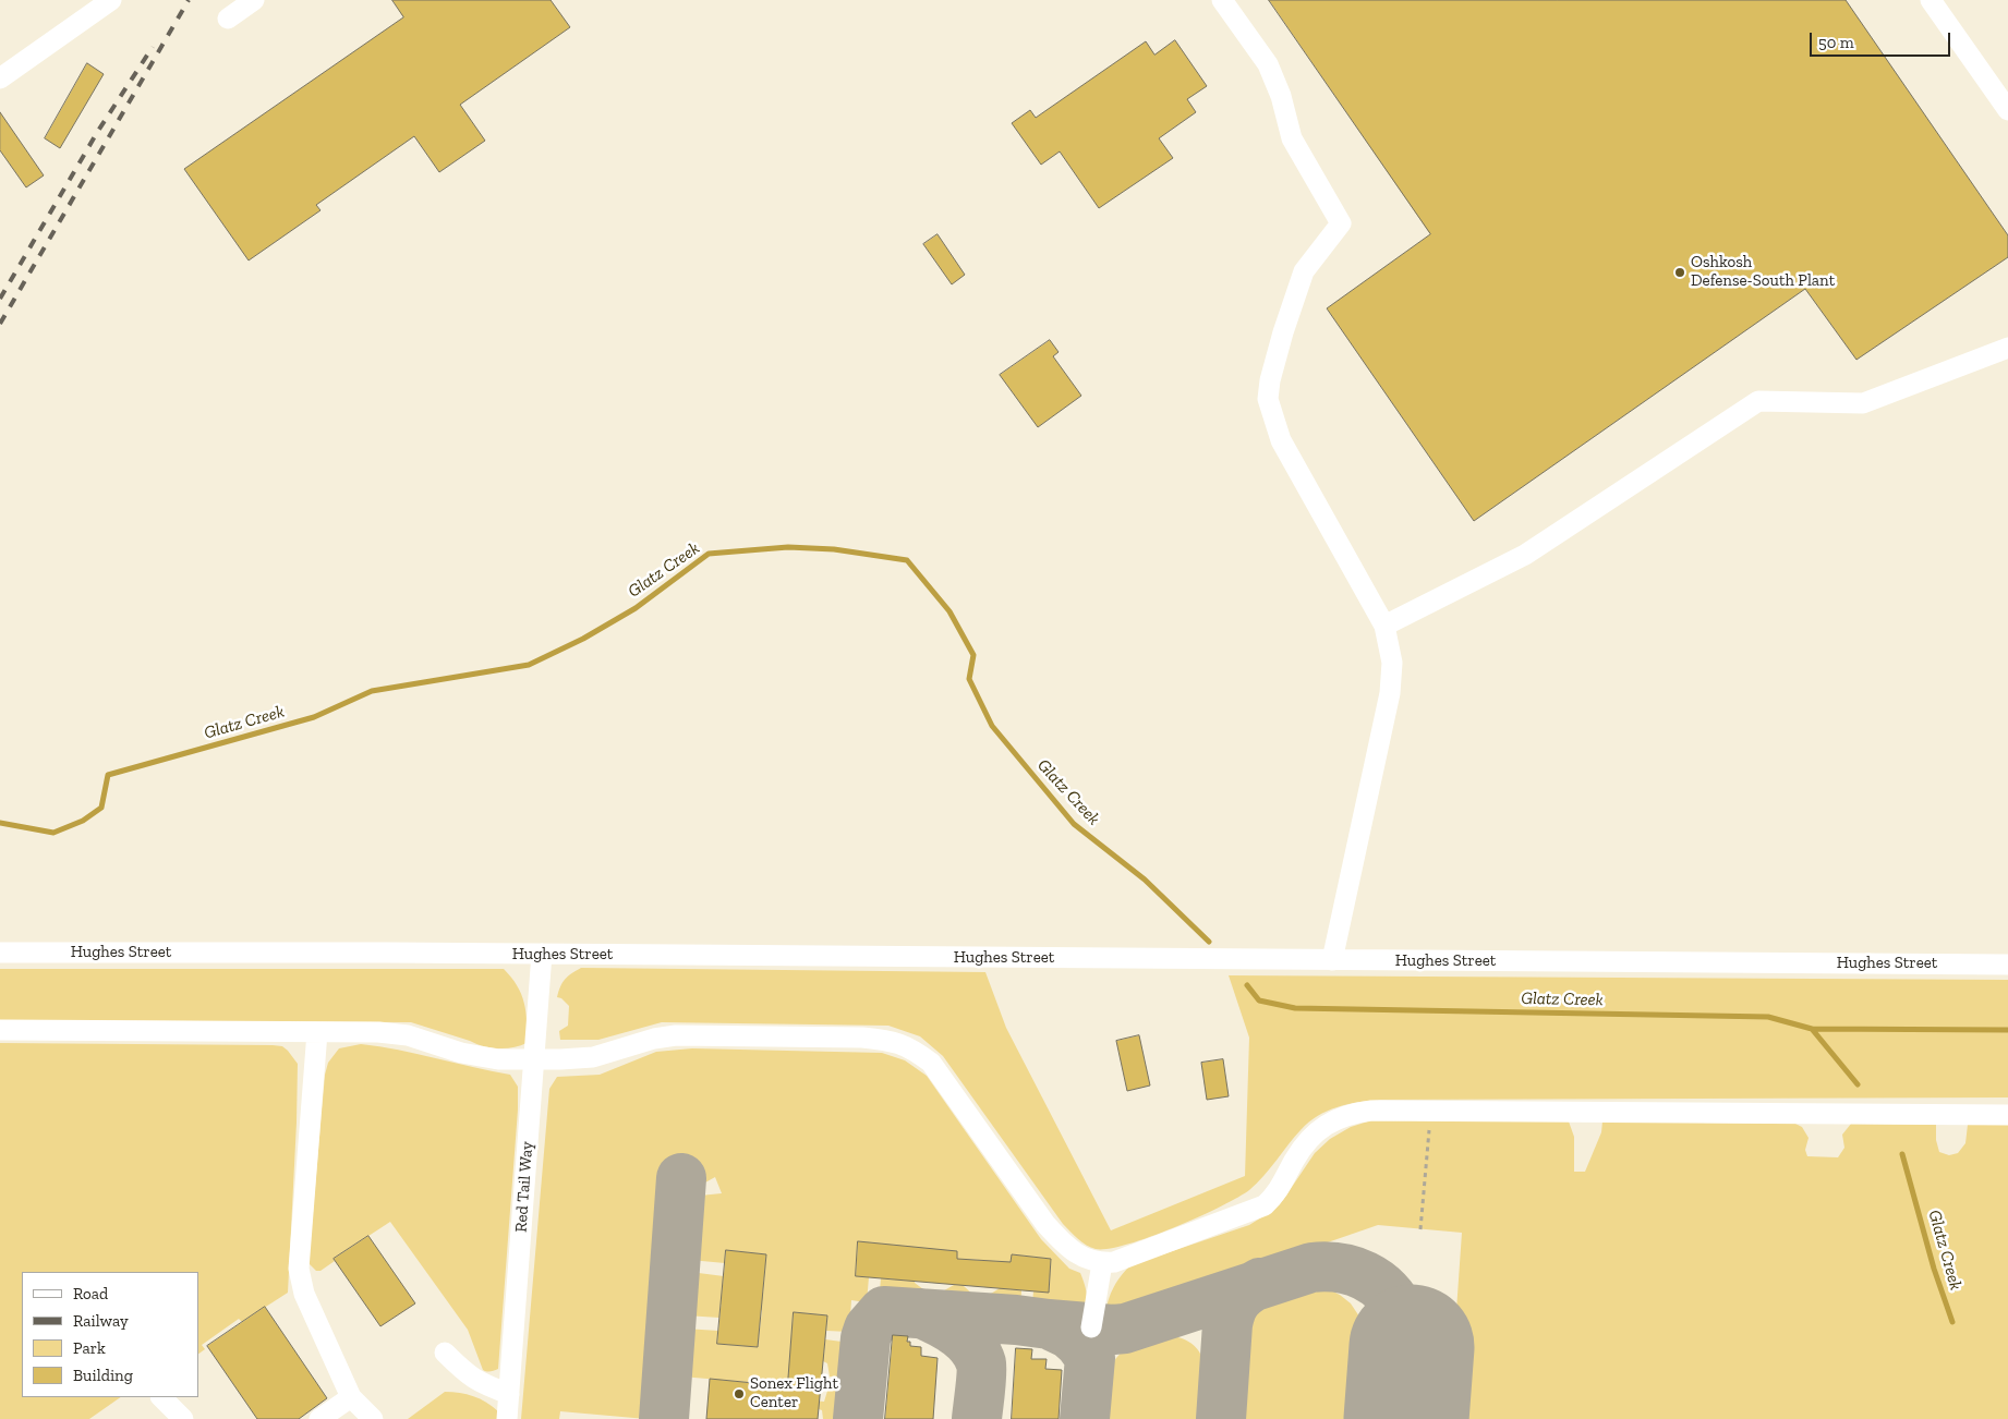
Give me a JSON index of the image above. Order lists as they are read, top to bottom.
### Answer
{
  "streets": {
    "street": ["Hughes Street", "Red Tail Way"]
  },
  "crossings": [
    ["Hughes Street", "Red Tail Way"]
  ],
  "water": ["Glatz Creek"],
  "places": ["Oshkosh Defense-South Plant", "Sonex Flight Center"],
  "legend": [
    "Road",
    "Railway",
    "Park",
    "Building"
  ],
  "scale_bar": "50 m"
}
